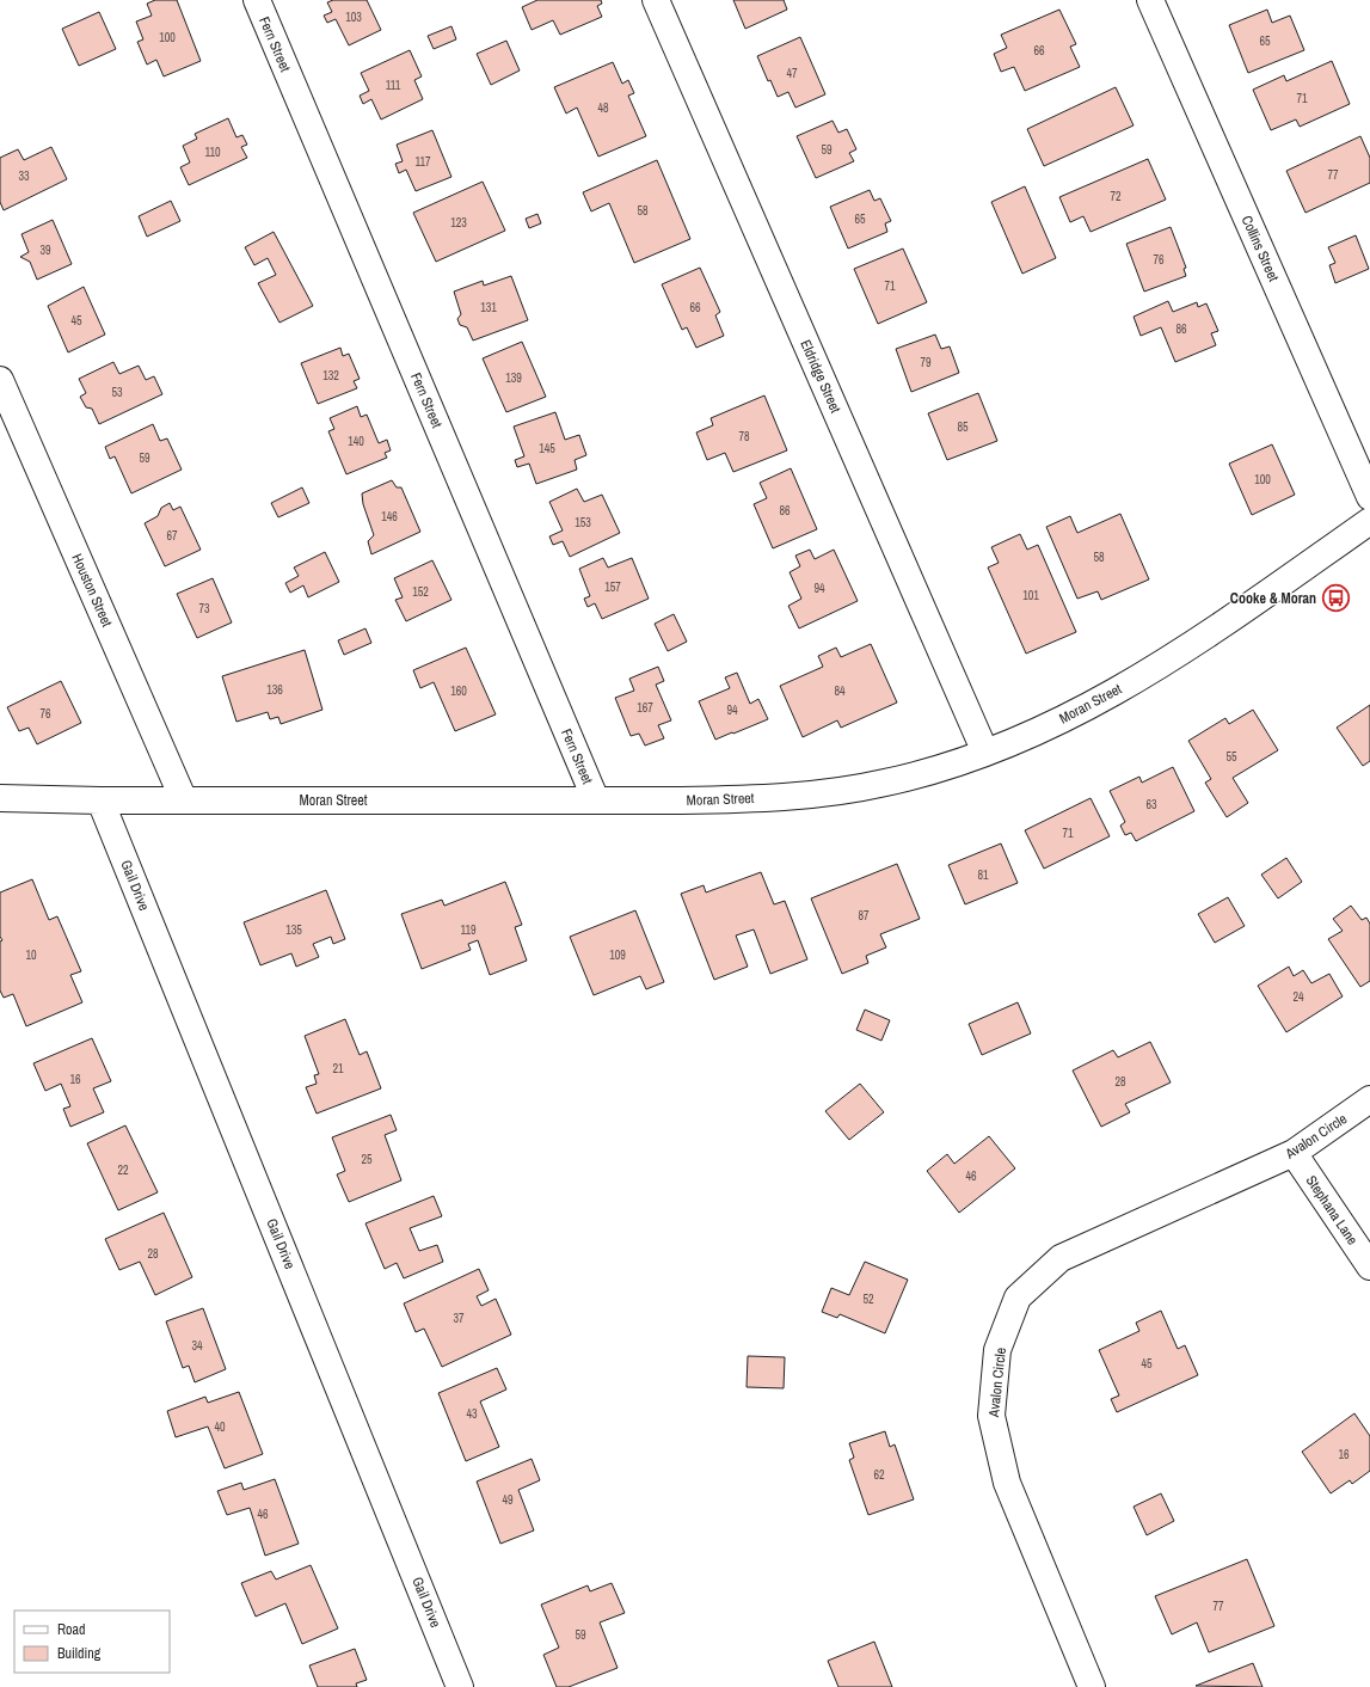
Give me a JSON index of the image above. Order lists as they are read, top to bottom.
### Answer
{
  "streets": {
    "street": [
      "Fern Street",
      "Collins Street",
      "Eldridge Street",
      "Houston Street",
      "Moran Street",
      "Gail Drive",
      "Avalon Circle",
      "Stephana Lane"
    ]
  },
  "crossings": [
    ["Fern Street", "Moran Street"],
    ["Eldridge Street", "Moran Street"],
    ["Houston Street", "Moran Street"],
    ["Moran Street", "Gail Drive"],
    ["Avalon Circle", "Stephana Lane"]
  ],
  "places": {
    "bus stop": ["Cooke & Moran"]
  },
  "house_numbers": [
    "103",
    "100",
    "65",
    "66",
    "47",
    "111",
    "71",
    "48",
    "59",
    "110",
    "117",
    "77",
    "33",
    "72",
    "58",
    "65",
    "123",
    "39",
    "76",
    "71",
    "131",
    "66",
    "45",
    "86",
    "79",
    "132",
    "139",
    "53",
    "85",
    "78",
    "140",
    "145",
    "59",
    "100",
    "86",
    "146",
    "153",
    "67",
    "58",
    "157",
    "94",
    "152",
    "101",
    "73",
    "136",
    "160",
    "84",
    "167",
    "94",
    "76",
    "55",
    "63",
    "71",
    "81",
    "87",
    "135",
    "119",
    "10",
    "109",
    "24",
    "21",
    "16",
    "28",
    "25",
    "22",
    "46",
    "28",
    "52",
    "37",
    "34",
    "45",
    "43",
    "40",
    "16",
    "62",
    "49",
    "46",
    "77",
    "59"
  ],
  "legend": ["Road", "Building"]
}
